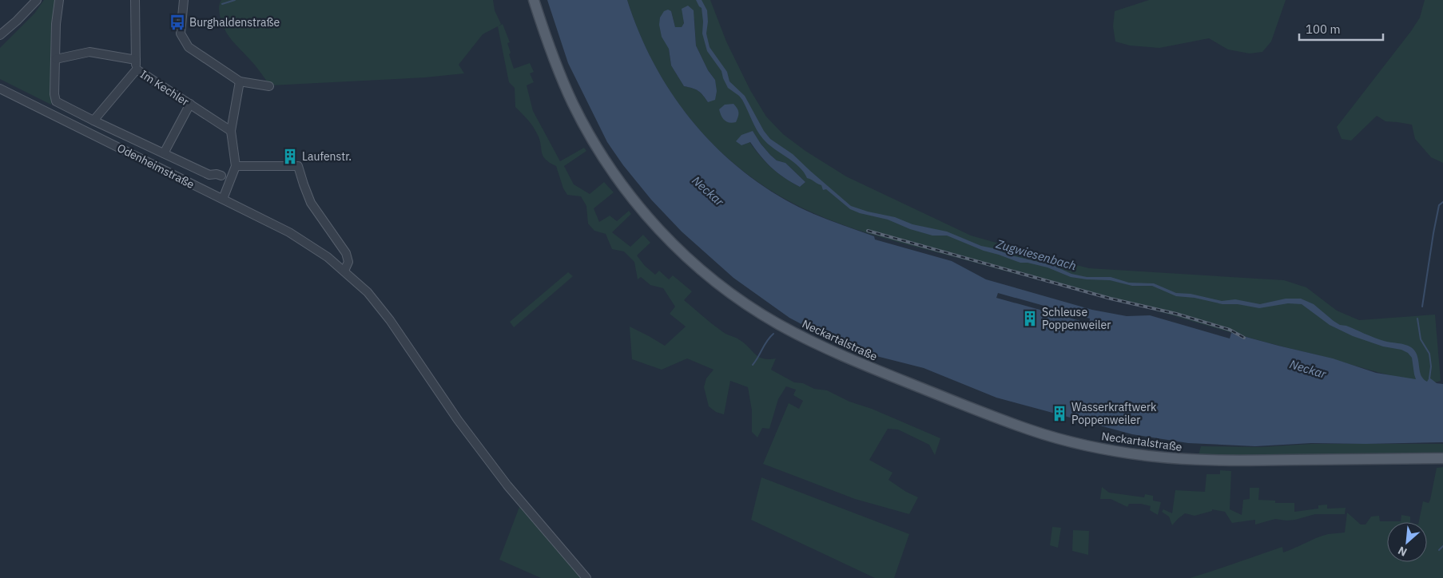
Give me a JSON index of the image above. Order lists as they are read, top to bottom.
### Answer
{
  "streets": {
    "main road": ["Neckartalstraße"],
    "street": ["Im Kechler", "Odenheimstraße"]
  },
  "water": ["Neckar", "Zugwiesenbach"],
  "places": {
    "bus stop": ["Burghaldenstraße"],
    "building": ["Laufenstr.", "Schleuse Poppenweiler", "Wasserkraftwerk Poppenweiler"]
  },
  "scale_bar": "100 m",
  "north": "bottom left"
}
